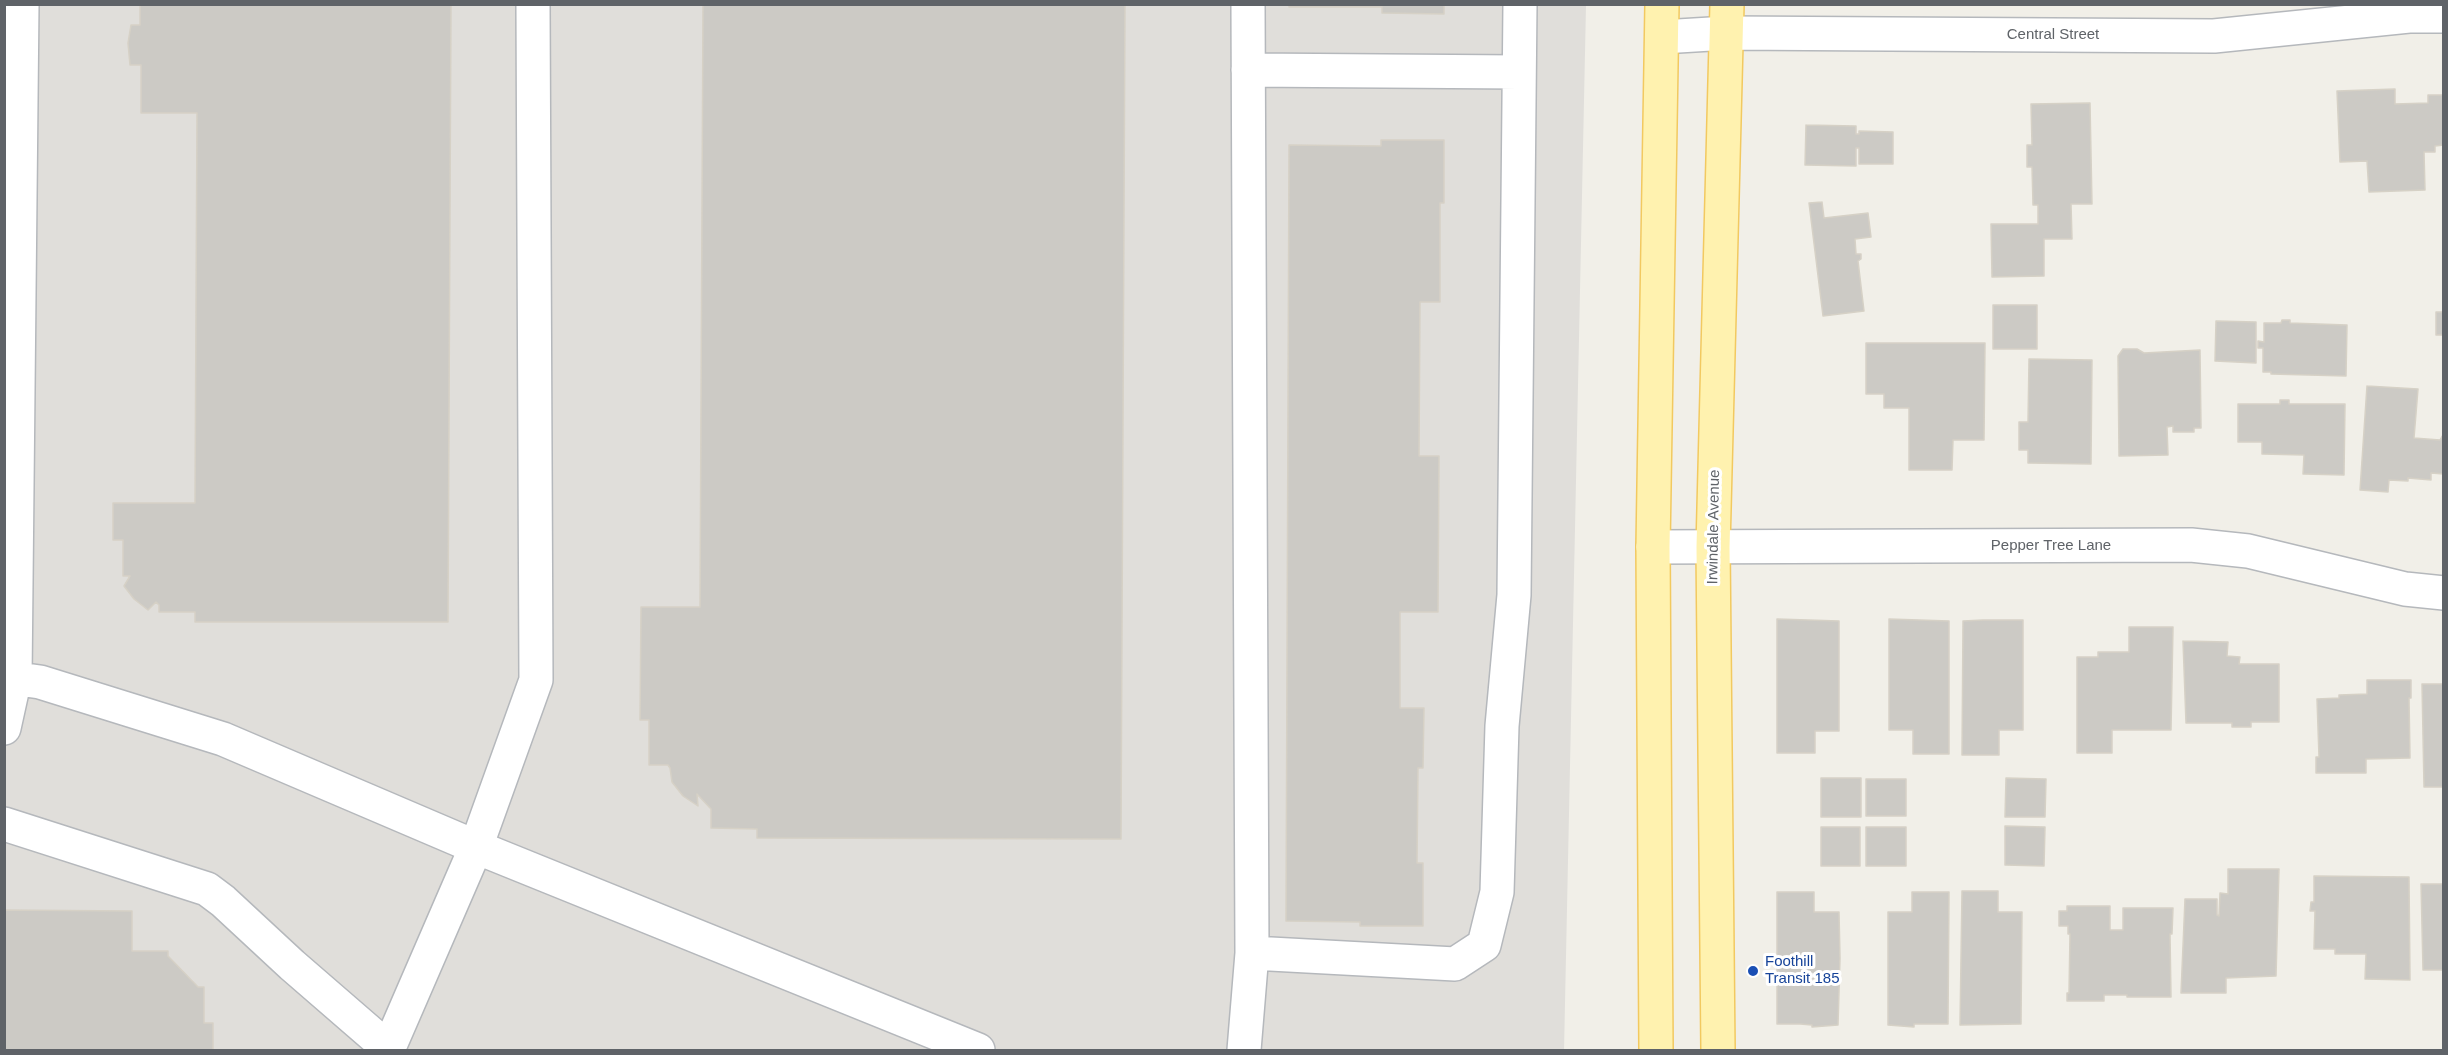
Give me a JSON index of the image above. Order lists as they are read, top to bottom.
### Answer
{
  "streets": {
    "main road": ["Irwindale Avenue"],
    "street": ["Central Street", "Pepper Tree Lane"]
  },
  "crossings": [
    ["Central Street", "Irwindale Avenue"],
    ["Irwindale Avenue", "Pepper Tree Lane"]
  ],
  "places": ["Foothill Transit 185"]
}
